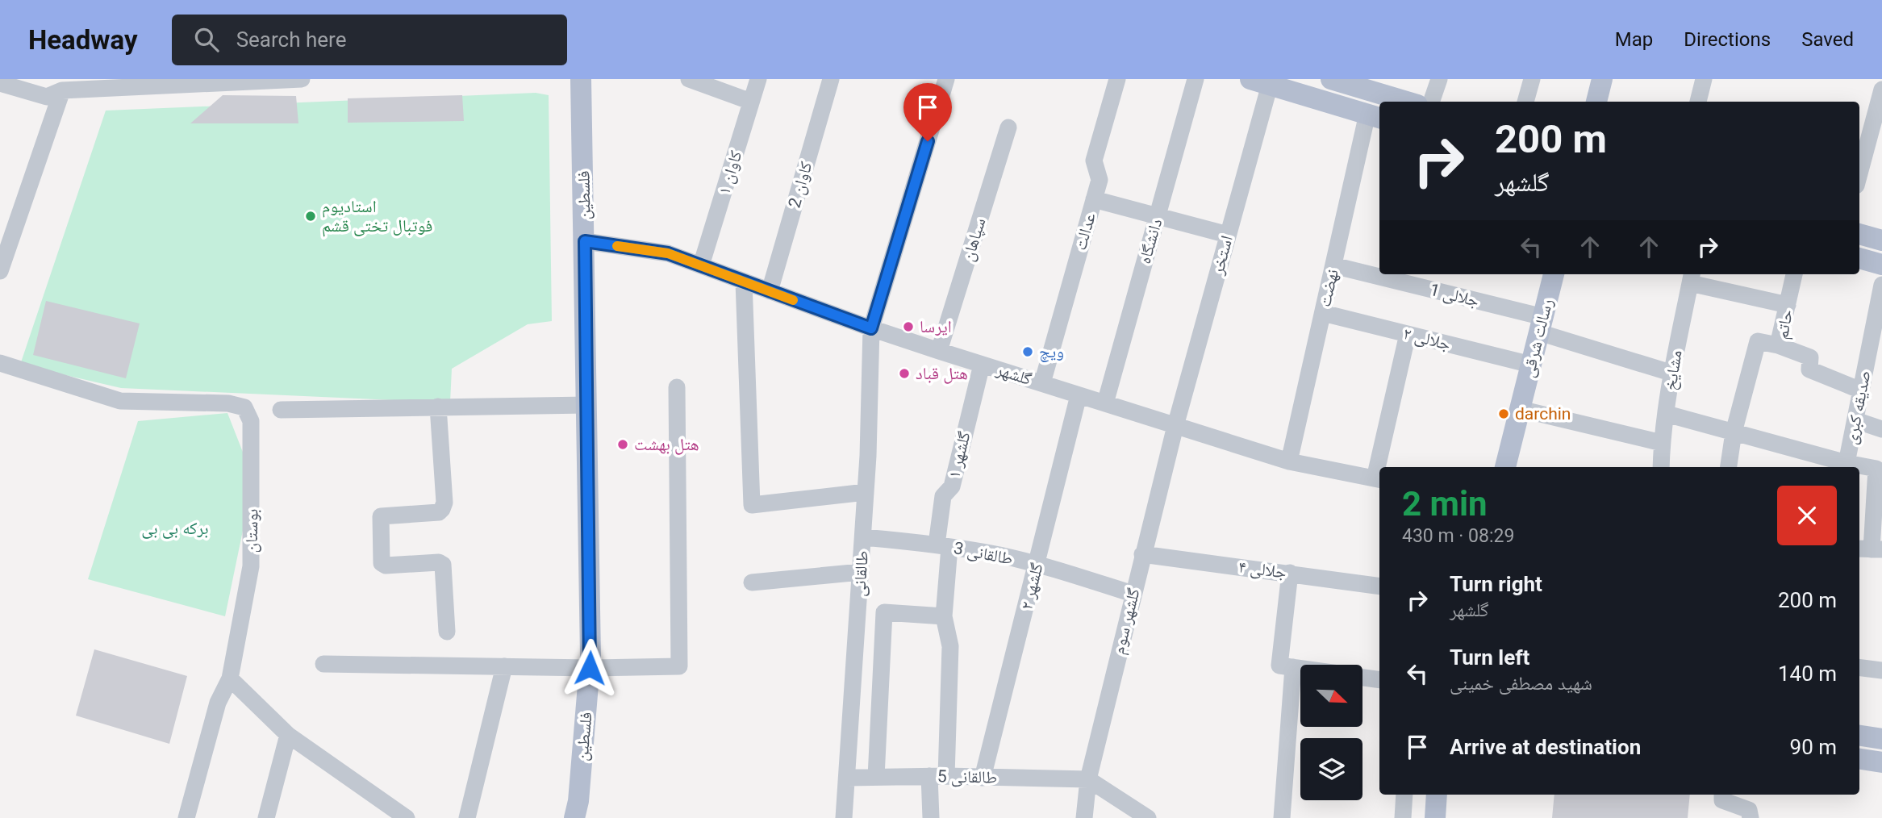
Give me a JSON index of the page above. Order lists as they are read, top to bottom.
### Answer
{
  "streets": {
    "main road": ["فلسطین", "رسالت شرقی"],
    "street": [
      "کاوان ۱",
      "کاوان 2",
      "عدالت",
      "سپاهان",
      "دانشگاه",
      "استخر",
      "نهضت",
      "جلالی 1",
      "حاتم",
      "جلالی ۲",
      "مشایخ",
      "گلشهر",
      "صدیقه کبری",
      "گلشهر ۱",
      "بوستان",
      "طالقانی 3",
      "جلالی ۴",
      "طالقانی",
      "گلشهر ۲",
      "گلشهر سوم",
      "طالقانی 5"
    ]
  },
  "crossings": [
    ["کاوان ۱", "گلشهر"],
    ["کاوان 2", "گلشهر"],
    ["فلسطین", "گلشهر"],
    ["عدالت", "گلشهر"],
    ["سپاهان", "گلشهر"],
    ["دانشگاه", "گلشهر"],
    ["استخر", "گلشهر"],
    ["استخر", "گلشهر سوم"],
    ["نهضت", "جلالی 1"],
    ["نهضت", "جلالی ۲"],
    ["نهضت", "گلشهر"],
    ["جلالی 1", "رسالت شرقی"],
    ["جلالی 1", "مشایخ"],
    ["حاتم", "صدیقه کبری"],
    ["رسالت شرقی", "جلالی ۲"],
    ["گلشهر", "گلشهر ۱"],
    ["گلشهر", "طالقانی"],
    ["گلشهر", "گلشهر ۲"],
    ["گلشهر", "گلشهر سوم"],
    ["گلشهر ۱", "طالقانی 3"],
    ["گلشهر ۱", "طالقانی 5"],
    ["طالقانی 3", "طالقانی"],
    ["طالقانی 3", "گلشهر ۲"],
    ["طالقانی 3", "گلشهر سوم"],
    ["جلالی ۴", "گلشهر سوم"],
    ["طالقانی", "طالقانی 5"],
    ["گلشهر ۲", "طالقانی 5"],
    ["گلشهر سوم", "طالقانی 5"]
  ],
  "parks": ["برکه بی بی"],
  "places": [
    "استادیوم فوتبال تختی قشم",
    "ایرسا",
    "ویچ",
    "هتل قباد",
    "darchin",
    "هتل بهشت"
  ],
  "north": "bottom right",
  "page": {
    "header": "Headway",
    "search": "Search here",
    "nav": ["Map", "Directions", "Saved"],
    "turn": ["200 m", "گلشهر"],
    "heading": ["2 min", "430 m · 08:29"],
    "list": [
      {
        "name": "Turn right",
        "note": "گلشهر",
        "value": "200 m"
      },
      {
        "name": "Turn left",
        "note": "شهید مصطفی خمینی",
        "value": "140 m"
      },
      {
        "name": "Arrive at destination",
        "value": "90 m"
      }
    ]
  }
}
